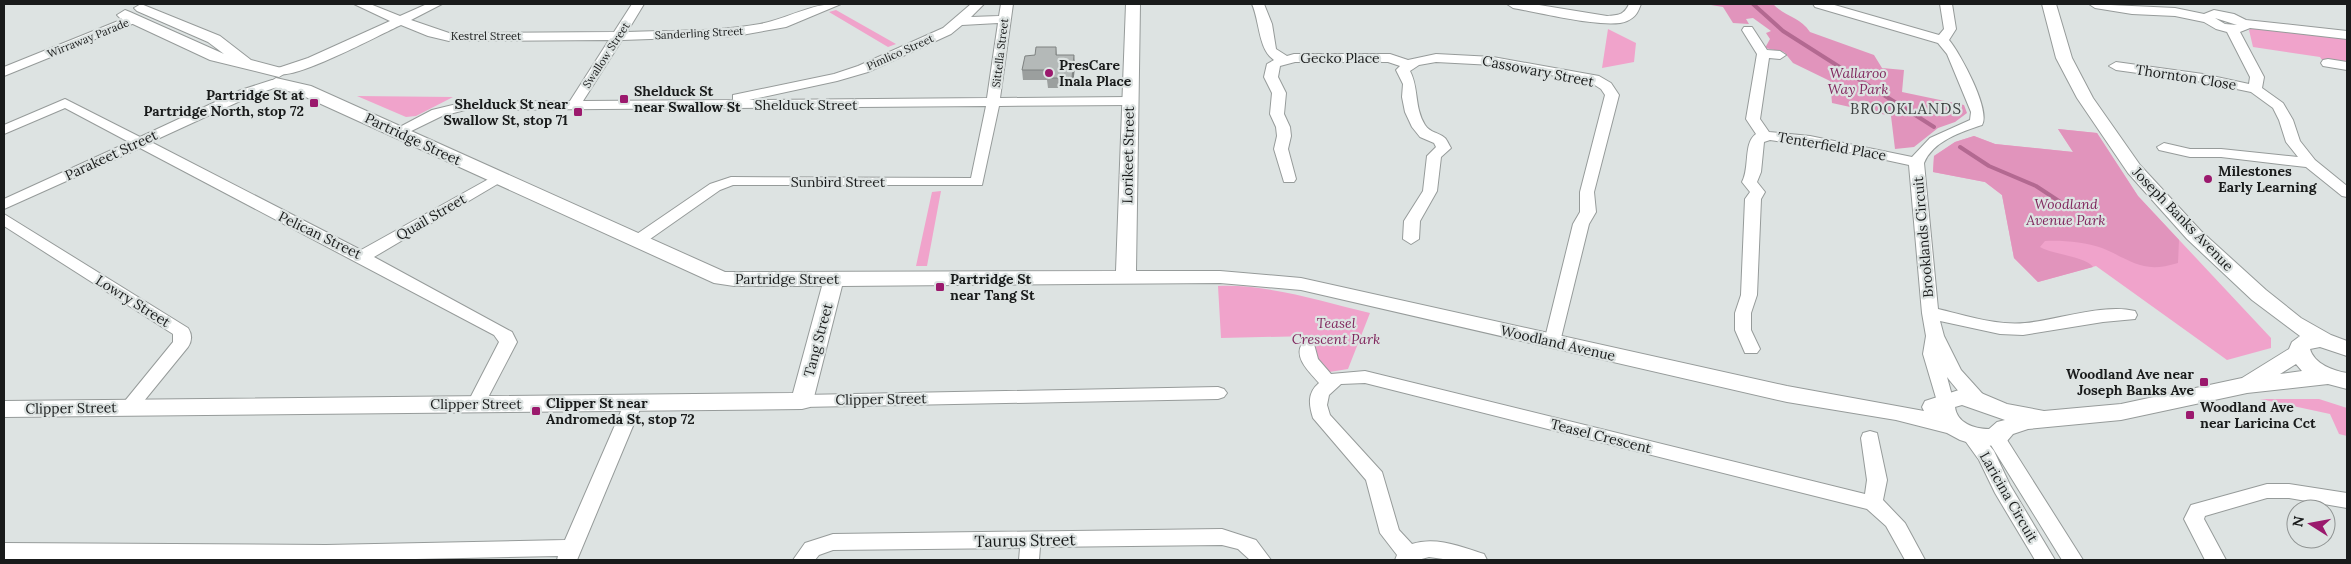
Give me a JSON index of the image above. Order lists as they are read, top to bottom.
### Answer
{
  "streets": {
    "street": [
      "Sanderling Street",
      "Kestrel Street",
      "Wirraway Parade",
      "Pimlico Street",
      "Sittella Street",
      "Swallow Street",
      "Gecko Place",
      "Cassowary Street",
      "Thornton Close",
      "Shelduck Street",
      "Partridge Street",
      "Tenterfield Place",
      "Parakeet Street",
      "Lorikeet Street",
      "Sunbird Street",
      "Quail Street",
      "Joseph Banks Avenue",
      "Pelican Street",
      "Brooklands Circuit",
      "Lowry Street",
      "Tang Street",
      "Woodland Avenue",
      "Clipper Street",
      "Teasel Crescent",
      "Laricina Circuit",
      "Taurus Street"
    ]
  },
  "crossings": [
    ["Sanderling Street", "Kestrel Street"],
    ["Sanderling Street", "Swallow Street"],
    ["Kestrel Street", "Swallow Street"],
    ["Kestrel Street", "Parakeet Street"],
    ["Wirraway Parade", "Partridge Street"],
    ["Pimlico Street", "Shelduck Street"],
    ["Sittella Street", "Shelduck Street"],
    ["Sittella Street", "Sunbird Street"],
    ["Swallow Street", "Shelduck Street"],
    ["Gecko Place", "Cassowary Street"],
    ["Cassowary Street", "Woodland Avenue"],
    ["Shelduck Street", "Partridge Street"],
    ["Shelduck Street", "Lorikeet Street"],
    ["Shelduck Street", "Sunbird Street"],
    ["Partridge Street", "Parakeet Street"],
    ["Partridge Street", "Lorikeet Street"],
    ["Partridge Street", "Sunbird Street"],
    ["Partridge Street", "Quail Street"],
    ["Partridge Street", "Tang Street"],
    ["Partridge Street", "Woodland Avenue"],
    ["Tenterfield Place", "Brooklands Circuit"],
    ["Parakeet Street", "Pelican Street"],
    ["Quail Street", "Pelican Street"],
    ["Joseph Banks Avenue", "Woodland Avenue"],
    ["Pelican Street", "Clipper Street"],
    ["Brooklands Circuit", "Woodland Avenue"],
    ["Lowry Street", "Clipper Street"],
    ["Tang Street", "Clipper Street"],
    ["Woodland Avenue", "Laricina Circuit"]
  ],
  "districts": ["BROOKLANDS"],
  "parks": ["Wallaroo Way Park", "Woodland Avenue Park", "Teasel Crescent Park"],
  "places": {
    "other": ["PresCare Inala Place", "Milestones Early Learning"],
    "transit": [
      "Shelduck St near Swallow St",
      "Partridge St at Partridge North, stop 72",
      "Shelduck St near Swallow St, stop 71",
      "Partridge St near Tang St",
      "Woodland Ave near Joseph Banks Ave",
      "Clipper St near Andromeda St, stop 72",
      "Woodland Ave near Laricina Cct"
    ]
  },
  "north": "left"
}
